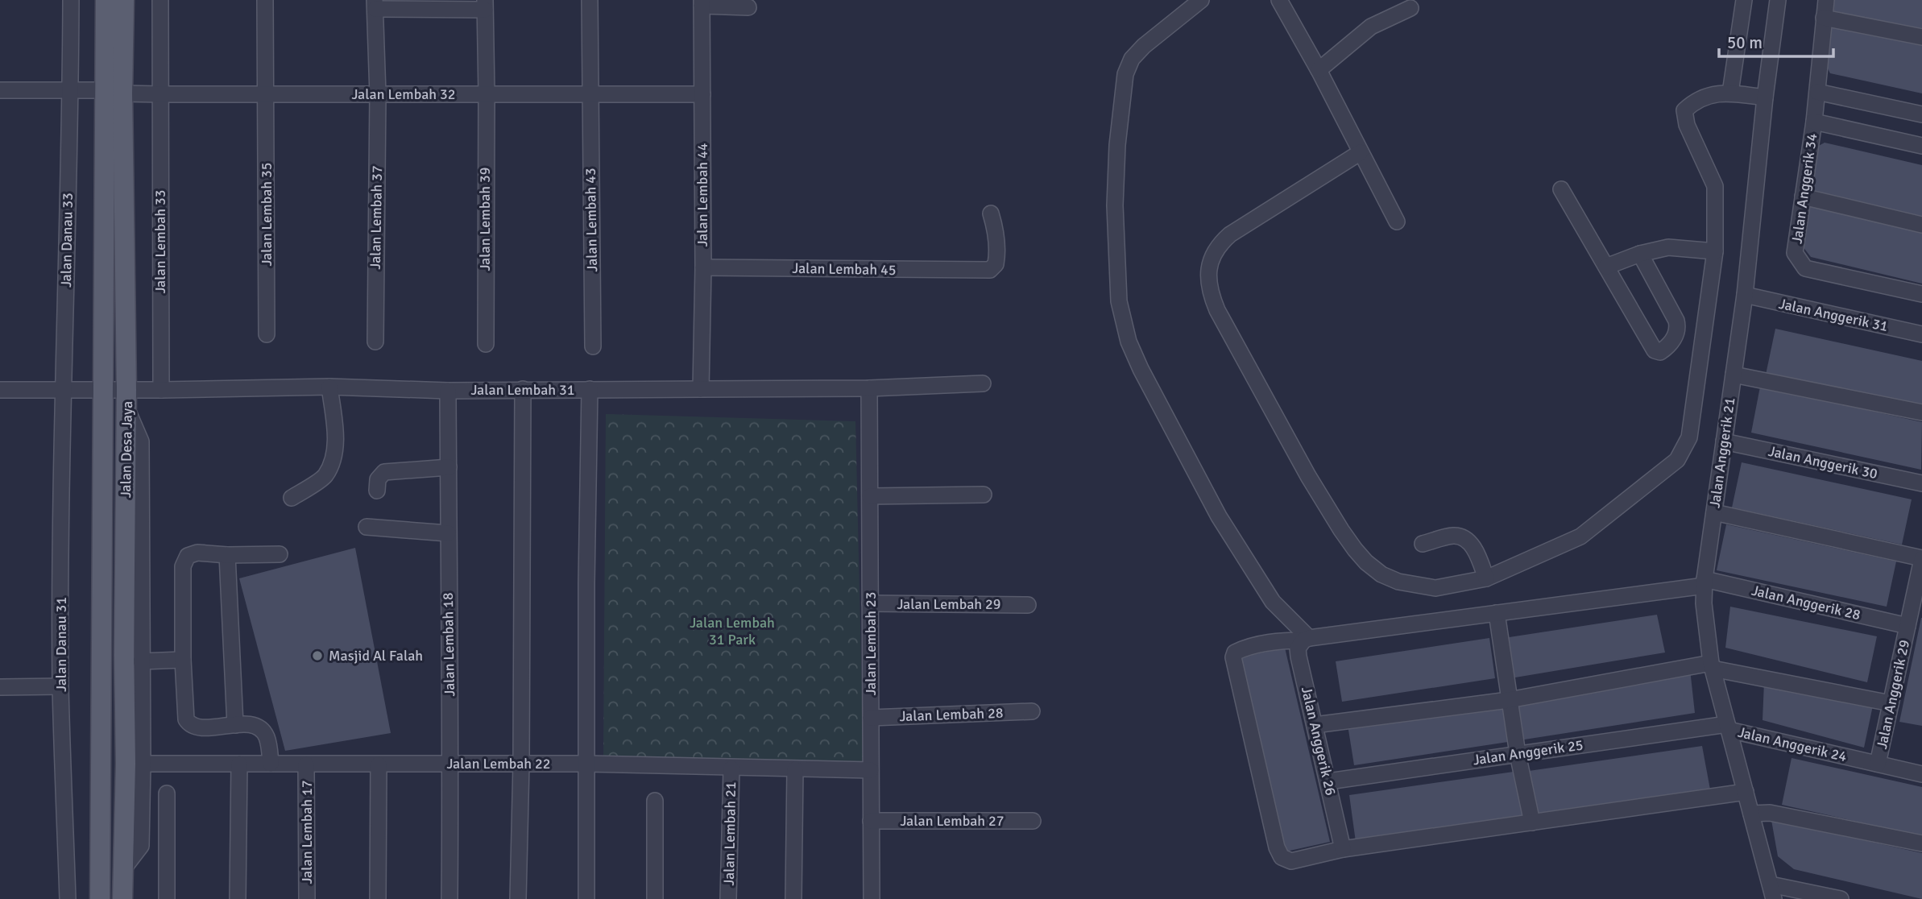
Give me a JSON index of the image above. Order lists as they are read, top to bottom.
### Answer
{
  "streets": {
    "main road": ["Jalan Desa Jaya"],
    "street": [
      "Jalan Lembah 32",
      "Jalan Anggerik 34",
      "Jalan Lembah 44",
      "Jalan Lembah 35",
      "Jalan Lembah 37",
      "Jalan Lembah 39",
      "Jalan Lembah 43",
      "Jalan Danau 33",
      "Jalan Lembah 33",
      "Jalan Lembah 45",
      "Jalan Anggerik 31",
      "Jalan Lembah 31",
      "Jalan Anggerik 21",
      "Jalan Anggerik 30",
      "Jalan Anggerik 28",
      "Jalan Lembah 29",
      "Jalan Lembah 23",
      "Jalan Danau 31",
      "Jalan Lembah 18",
      "Jalan Anggerik 29",
      "Jalan Lembah 28",
      "Jalan Anggerik 26",
      "Jalan Anggerik 24",
      "Jalan Anggerik 25",
      "Jalan Lembah 22",
      "Jalan Lembah 27",
      "Jalan Lembah 17",
      "Jalan Lembah 21"
    ]
  },
  "crossings": [
    ["Jalan Lembah 32", "Jalan Lembah 44"],
    ["Jalan Lembah 32", "Jalan Lembah 35"],
    ["Jalan Lembah 32", "Jalan Lembah 37"],
    ["Jalan Lembah 32", "Jalan Lembah 39"],
    ["Jalan Lembah 32", "Jalan Lembah 43"],
    ["Jalan Lembah 32", "Jalan Danau 33"],
    ["Jalan Lembah 32", "Jalan Lembah 33"],
    ["Jalan Lembah 32", "Jalan Desa Jaya"],
    ["Jalan Lembah 44", "Jalan Lembah 45"],
    ["Jalan Lembah 44", "Jalan Lembah 31"],
    ["Jalan Danau 33", "Jalan Lembah 31"],
    ["Jalan Danau 33", "Jalan Danau 31"],
    ["Jalan Lembah 33", "Jalan Lembah 31"],
    ["Jalan Anggerik 31", "Jalan Anggerik 21"],
    ["Jalan Lembah 31", "Jalan Desa Jaya"],
    ["Jalan Lembah 31", "Jalan Lembah 23"],
    ["Jalan Lembah 31", "Jalan Danau 31"],
    ["Jalan Lembah 31", "Jalan Lembah 18"],
    ["Jalan Desa Jaya", "Jalan Lembah 22"],
    ["Jalan Anggerik 21", "Jalan Anggerik 30"],
    ["Jalan Anggerik 21", "Jalan Anggerik 28"],
    ["Jalan Anggerik 21", "Jalan Anggerik 24"],
    ["Jalan Anggerik 21", "Jalan Anggerik 25"],
    ["Jalan Anggerik 28", "Jalan Anggerik 29"],
    ["Jalan Lembah 29", "Jalan Lembah 23"],
    ["Jalan Lembah 23", "Jalan Lembah 28"],
    ["Jalan Lembah 23", "Jalan Lembah 22"],
    ["Jalan Lembah 23", "Jalan Lembah 27"],
    ["Jalan Lembah 18", "Jalan Lembah 22"],
    ["Jalan Anggerik 29", "Jalan Anggerik 24"],
    ["Jalan Anggerik 26", "Jalan Anggerik 25"],
    ["Jalan Anggerik 24", "Jalan Anggerik 25"],
    ["Jalan Lembah 22", "Jalan Lembah 17"],
    ["Jalan Lembah 22", "Jalan Lembah 21"]
  ],
  "parks": ["Jalan Lembah 31 Park"],
  "places": ["Masjid Al Falah"],
  "scale_bar": "50 m"
}
